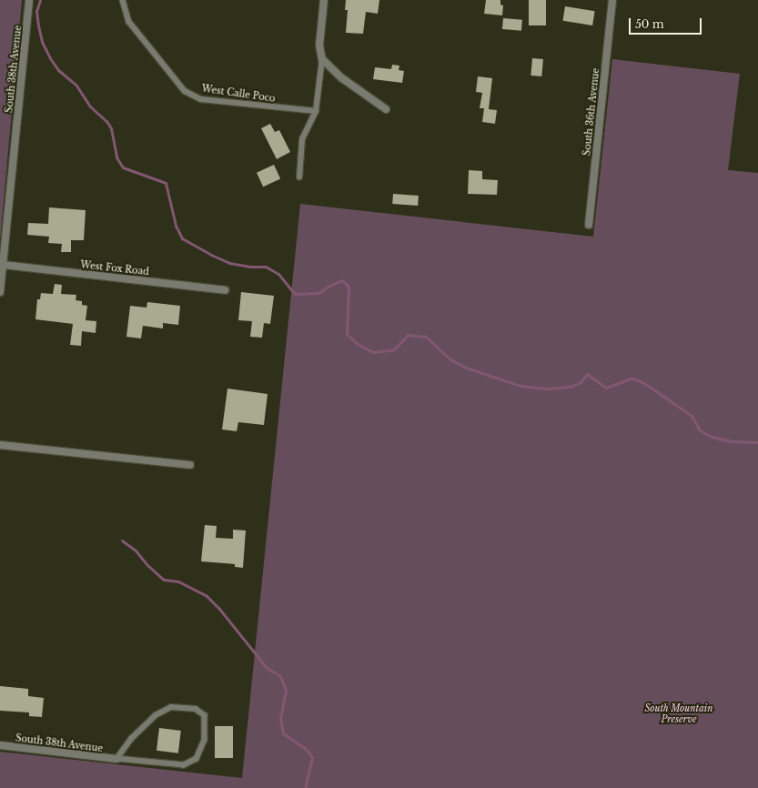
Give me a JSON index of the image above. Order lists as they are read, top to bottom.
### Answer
{
  "streets": {
    "street": ["South 38th Avenue", "South 36th Avenue", "West Fox Road"],
    "lane": ["West Calle Poco"]
  },
  "crossings": [
    ["South 38th Avenue", "West Fox Road"]
  ],
  "parks": ["South Mountain Preserve"],
  "scale_bar": "50 m"
}
